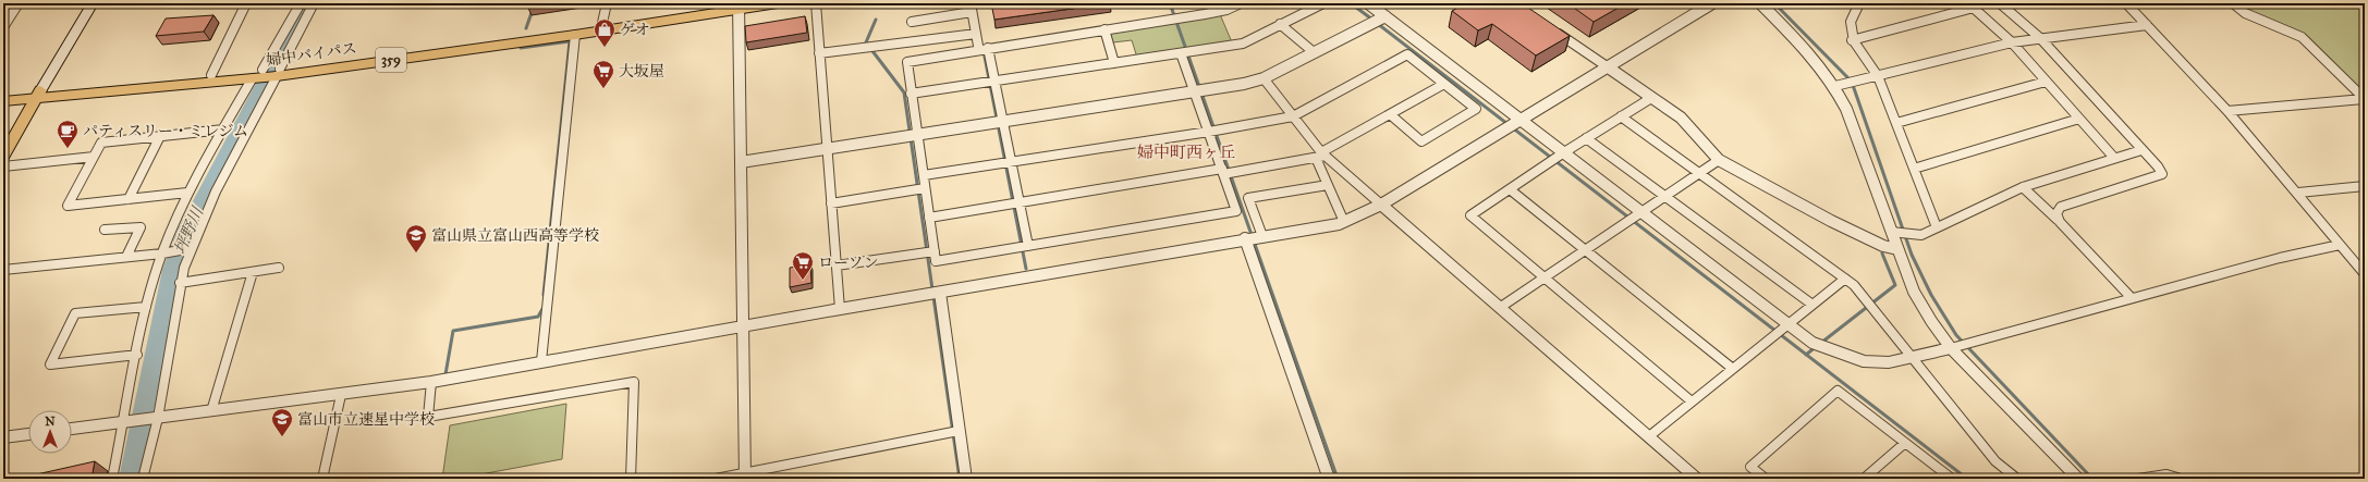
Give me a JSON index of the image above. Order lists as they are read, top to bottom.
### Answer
{
  "streets": {
    "highway": ["婦中バイパス", "359"]
  },
  "districts": ["婦中町西ヶ丘"],
  "water": ["坪野川"],
  "places": {
    "shop": ["ゲオ"],
    "supermarket": ["大坂屋", "ローソン"],
    "cafe": ["パティスリー・ミレジム"],
    "school or university": ["富山県立富山西高等学校", "富山市立速星中学校"]
  },
  "north": "top"
}
